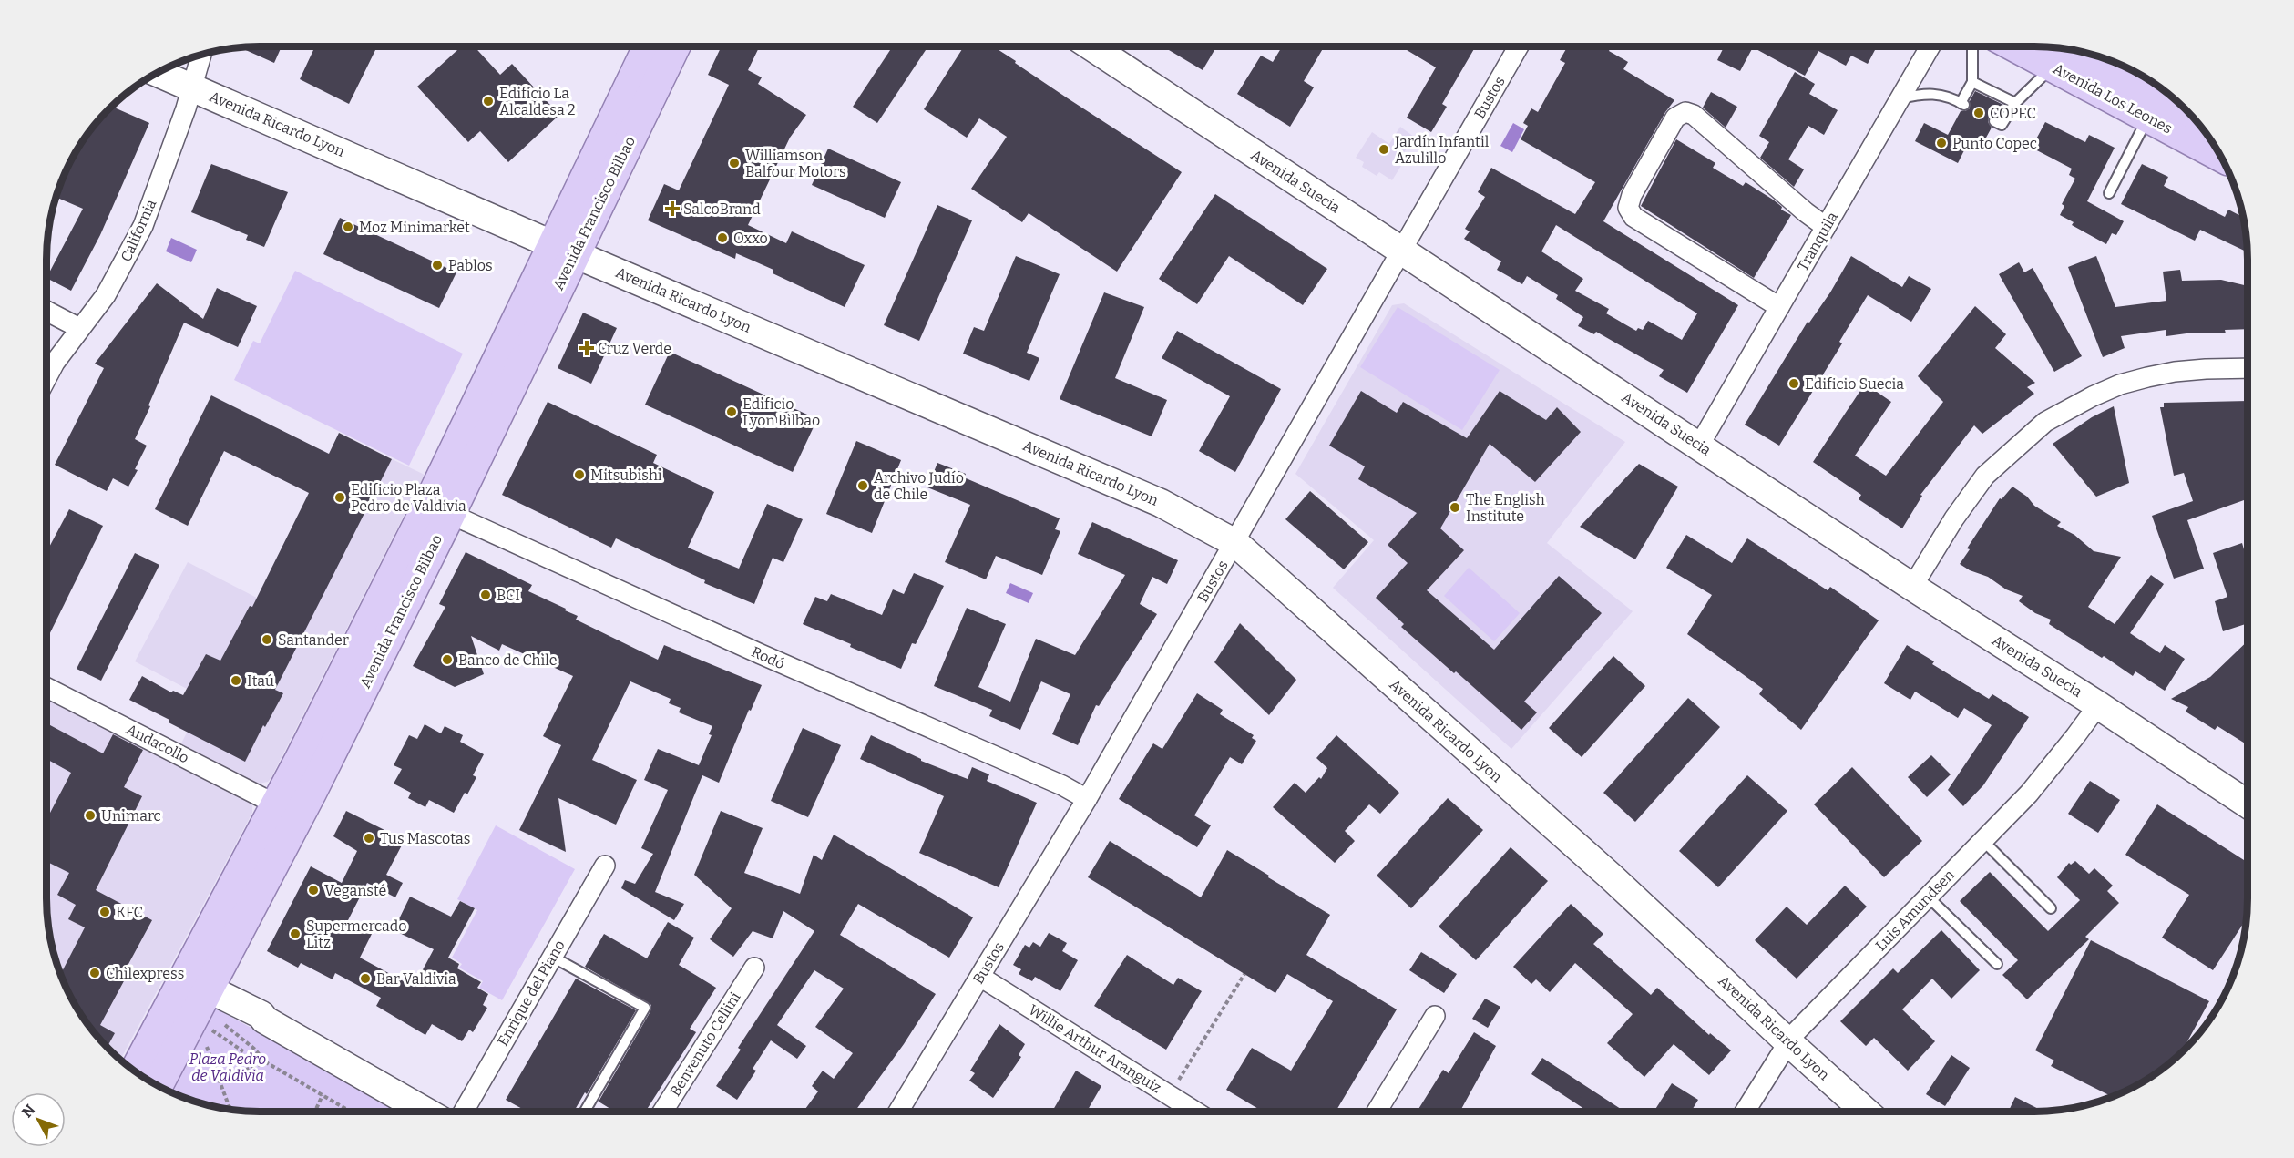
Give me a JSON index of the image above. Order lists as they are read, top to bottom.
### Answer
{
  "streets": {
    "main road": ["Avenida Los Leones", "Avenida Francisco Bilbao"],
    "street": [
      "Bustos",
      "Avenida Ricardo Lyon",
      "Avenida Suecia",
      "California",
      "Tranquila",
      "Rodó",
      "Andacollo",
      "Luis Amundsen",
      "Enrique del Piano",
      "Benvenuto Cellini",
      "Willie Arthur Aranguiz"
    ]
  },
  "crossings": [
    ["Bustos", "Avenida Ricardo Lyon"],
    ["Bustos", "Avenida Suecia"],
    ["Bustos", "Rodó"],
    ["Bustos", "Willie Arthur Aranguiz"],
    ["Avenida Ricardo Lyon", "Avenida Francisco Bilbao"],
    ["Avenida Ricardo Lyon", "California"],
    ["Avenida Ricardo Lyon", "Luis Amundsen"],
    ["Avenida Suecia", "Tranquila"],
    ["Avenida Suecia", "Luis Amundsen"],
    ["Avenida Francisco Bilbao", "Rodó"],
    ["Avenida Francisco Bilbao", "Andacollo"]
  ],
  "parks": ["Plaza Pedro de Valdivia"],
  "places": {
    "other": [
      "Edificio La Alcaldesa 2",
      "COPEC",
      "Punto Copec",
      "Jardín Infantil Azulillo",
      "Williamson Balfour Motors",
      "Moz Minimarket",
      "Oxxo",
      "Pablos",
      "Edificio Suecia",
      "Edificio Lyon Bilbao",
      "Mitsubishi",
      "Archivo Judío de Chile",
      "Edificio Plaza Pedro de Valdivia",
      "The English Institute",
      "BCI",
      "Santander",
      "Banco de Chile",
      "Itaú",
      "Unimarc",
      "Tus Mascotas",
      "Vegansté",
      "KFC",
      "Supermercado Litz",
      "Chilexpress",
      "Bar Valdivia"
    ],
    "health": ["SalcoBrand", "Cruz Verde"]
  },
  "north": "top left"
}
